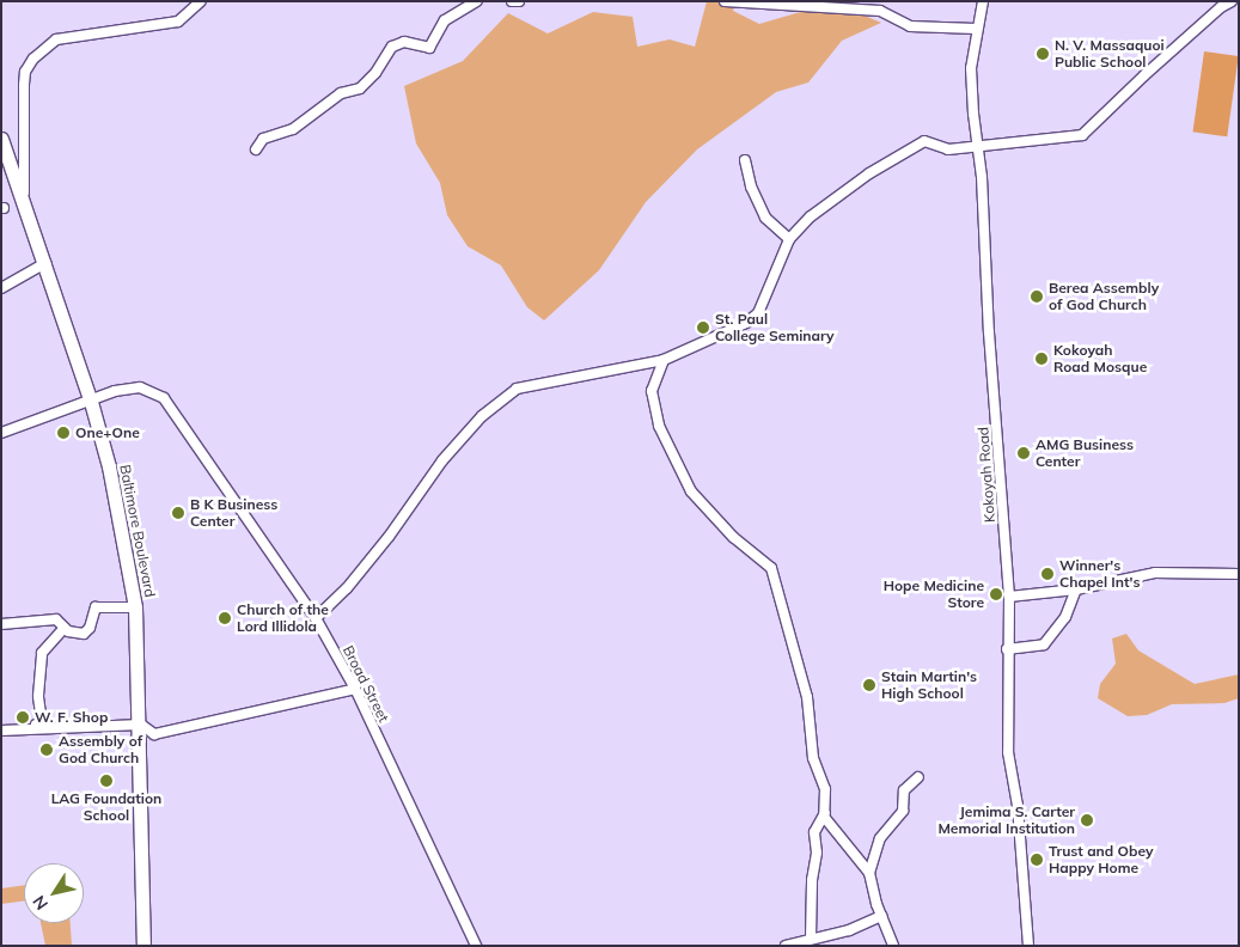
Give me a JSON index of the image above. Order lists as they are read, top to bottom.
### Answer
{
  "streets": {
    "highway": ["Baltimore Boulevard"],
    "street": ["Kokoyah Road", "Broad Street"]
  },
  "crossings": [
    ["Baltimore Boulevard", "Broad Street"]
  ],
  "places": [
    "N. V. Massaquoi Public School",
    "Berea Assembly of God Church",
    "St. Paul College Seminary",
    "Kokoyah Road Mosque",
    "One+One",
    "AMG Business Center",
    "B K Business Center",
    "Winner's Chapel Int's",
    "Hope Medicine Store",
    "Church of the Lord Illidola",
    "Stain Martin's High School",
    "W. F. Shop",
    "Assembly of God Church",
    "LAG Foundation School",
    "Jemima S. Carter Memorial Institution",
    "Trust and Obey Happy Home"
  ],
  "north": "bottom left"
}
